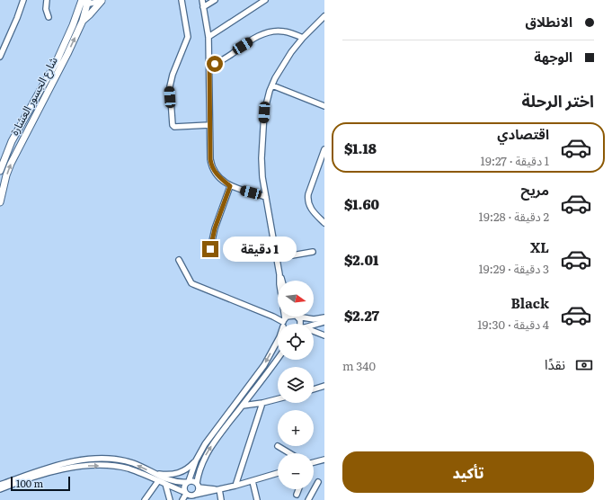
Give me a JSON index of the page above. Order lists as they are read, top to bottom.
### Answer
{
  "streets": {
    "main road": ["شارع الجسور العشارة"]
  },
  "scale_bar": "100 m",
  "north": "right",
  "page": {
    "banner": ["الانطلاق", "الوجهة"],
    "heading": "اختر الرحلة",
    "list": [
      {
        "name": "اقتصادي",
        "note": "1 دقيقة · 19:27",
        "value": "$1.18"
      },
      {
        "name": "مريح",
        "note": "2 دقيقة · 19:28",
        "value": "$1.60"
      },
      {
        "name": "XL",
        "note": "3 دقيقة · 19:29",
        "value": "$2.01"
      },
      {
        "name": "Black",
        "note": "4 دقيقة · 19:30",
        "value": "$2.27"
      }
    ],
    "bubble": "1 دقيقة",
    "map_buttons": ["+", "−"],
    "pay": ["نقدًا", "340 m"],
    "buttons": "تأكيد",
    "scale": "100 m"
  }
}
